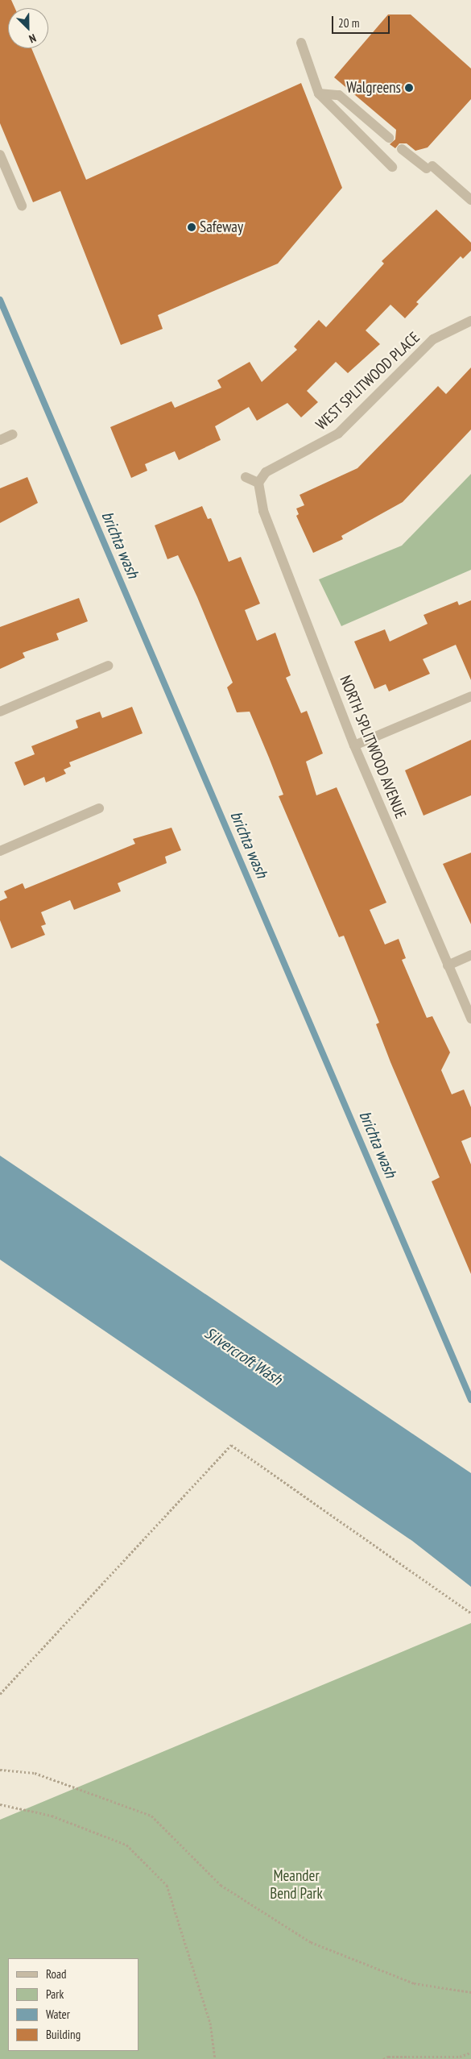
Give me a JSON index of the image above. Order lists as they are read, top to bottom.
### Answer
{
  "streets": {
    "street": ["WEST SPLITWOOD PLACE", "NORTH SPLITWOOD AVENUE"]
  },
  "crossings": [
    ["WEST SPLITWOOD PLACE", "NORTH SPLITWOOD AVENUE"]
  ],
  "water": ["brichta wash", "Silvercroft Wash"],
  "parks": ["Meander Bend Park"],
  "places": ["Walgreens", "Safeway"],
  "legend": [
    "Road",
    "Park",
    "Water",
    "Building"
  ],
  "scale_bar": "20 m",
  "north": "bottom right"
}
